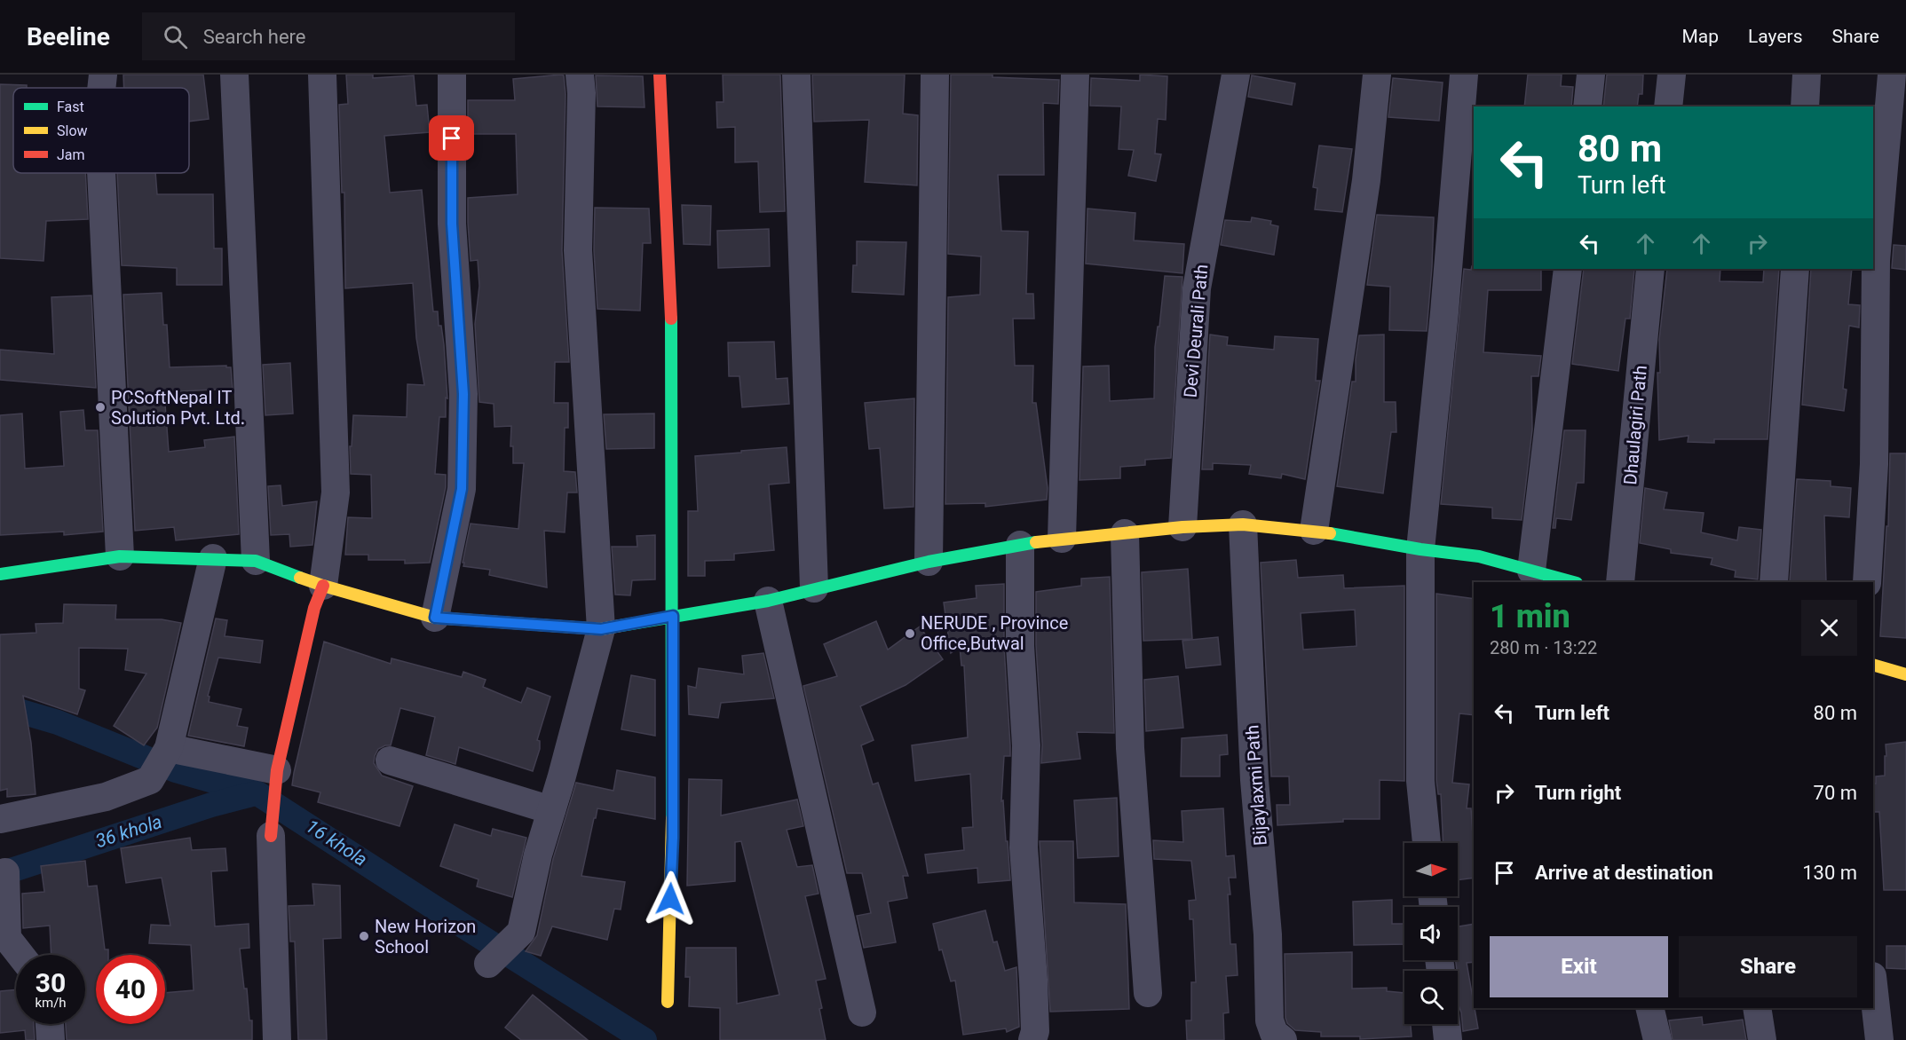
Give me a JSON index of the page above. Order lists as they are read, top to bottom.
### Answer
{
  "streets": {
    "street": ["Devi Deurali Path", "Dhaulagiri Path", "Bijaylaxmi Path"]
  },
  "water": ["36 khola", "16 khola"],
  "places": ["PCSoftNepal IT Solution Pvt. Ltd.", "NERUDE , Province Office,Butwal", "New Horizon School"],
  "legend": ["Fast", "Slow", "Jam"],
  "north": "right",
  "page": {
    "header": "Beeline",
    "search": "Search here",
    "nav": ["Map", "Layers", "Share"],
    "turn": ["80 m", "Turn left"],
    "heading": ["1 min", "280 m · 13:22"],
    "list": [
      {
        "name": "Turn left",
        "value": "80 m"
      },
      {
        "name": "Turn right",
        "value": "70 m"
      },
      {
        "name": "Arrive at destination",
        "value": "130 m"
      }
    ],
    "buttons": ["Exit", "Share"],
    "speed": "30 km/h",
    "limit": "40"
  }
}
